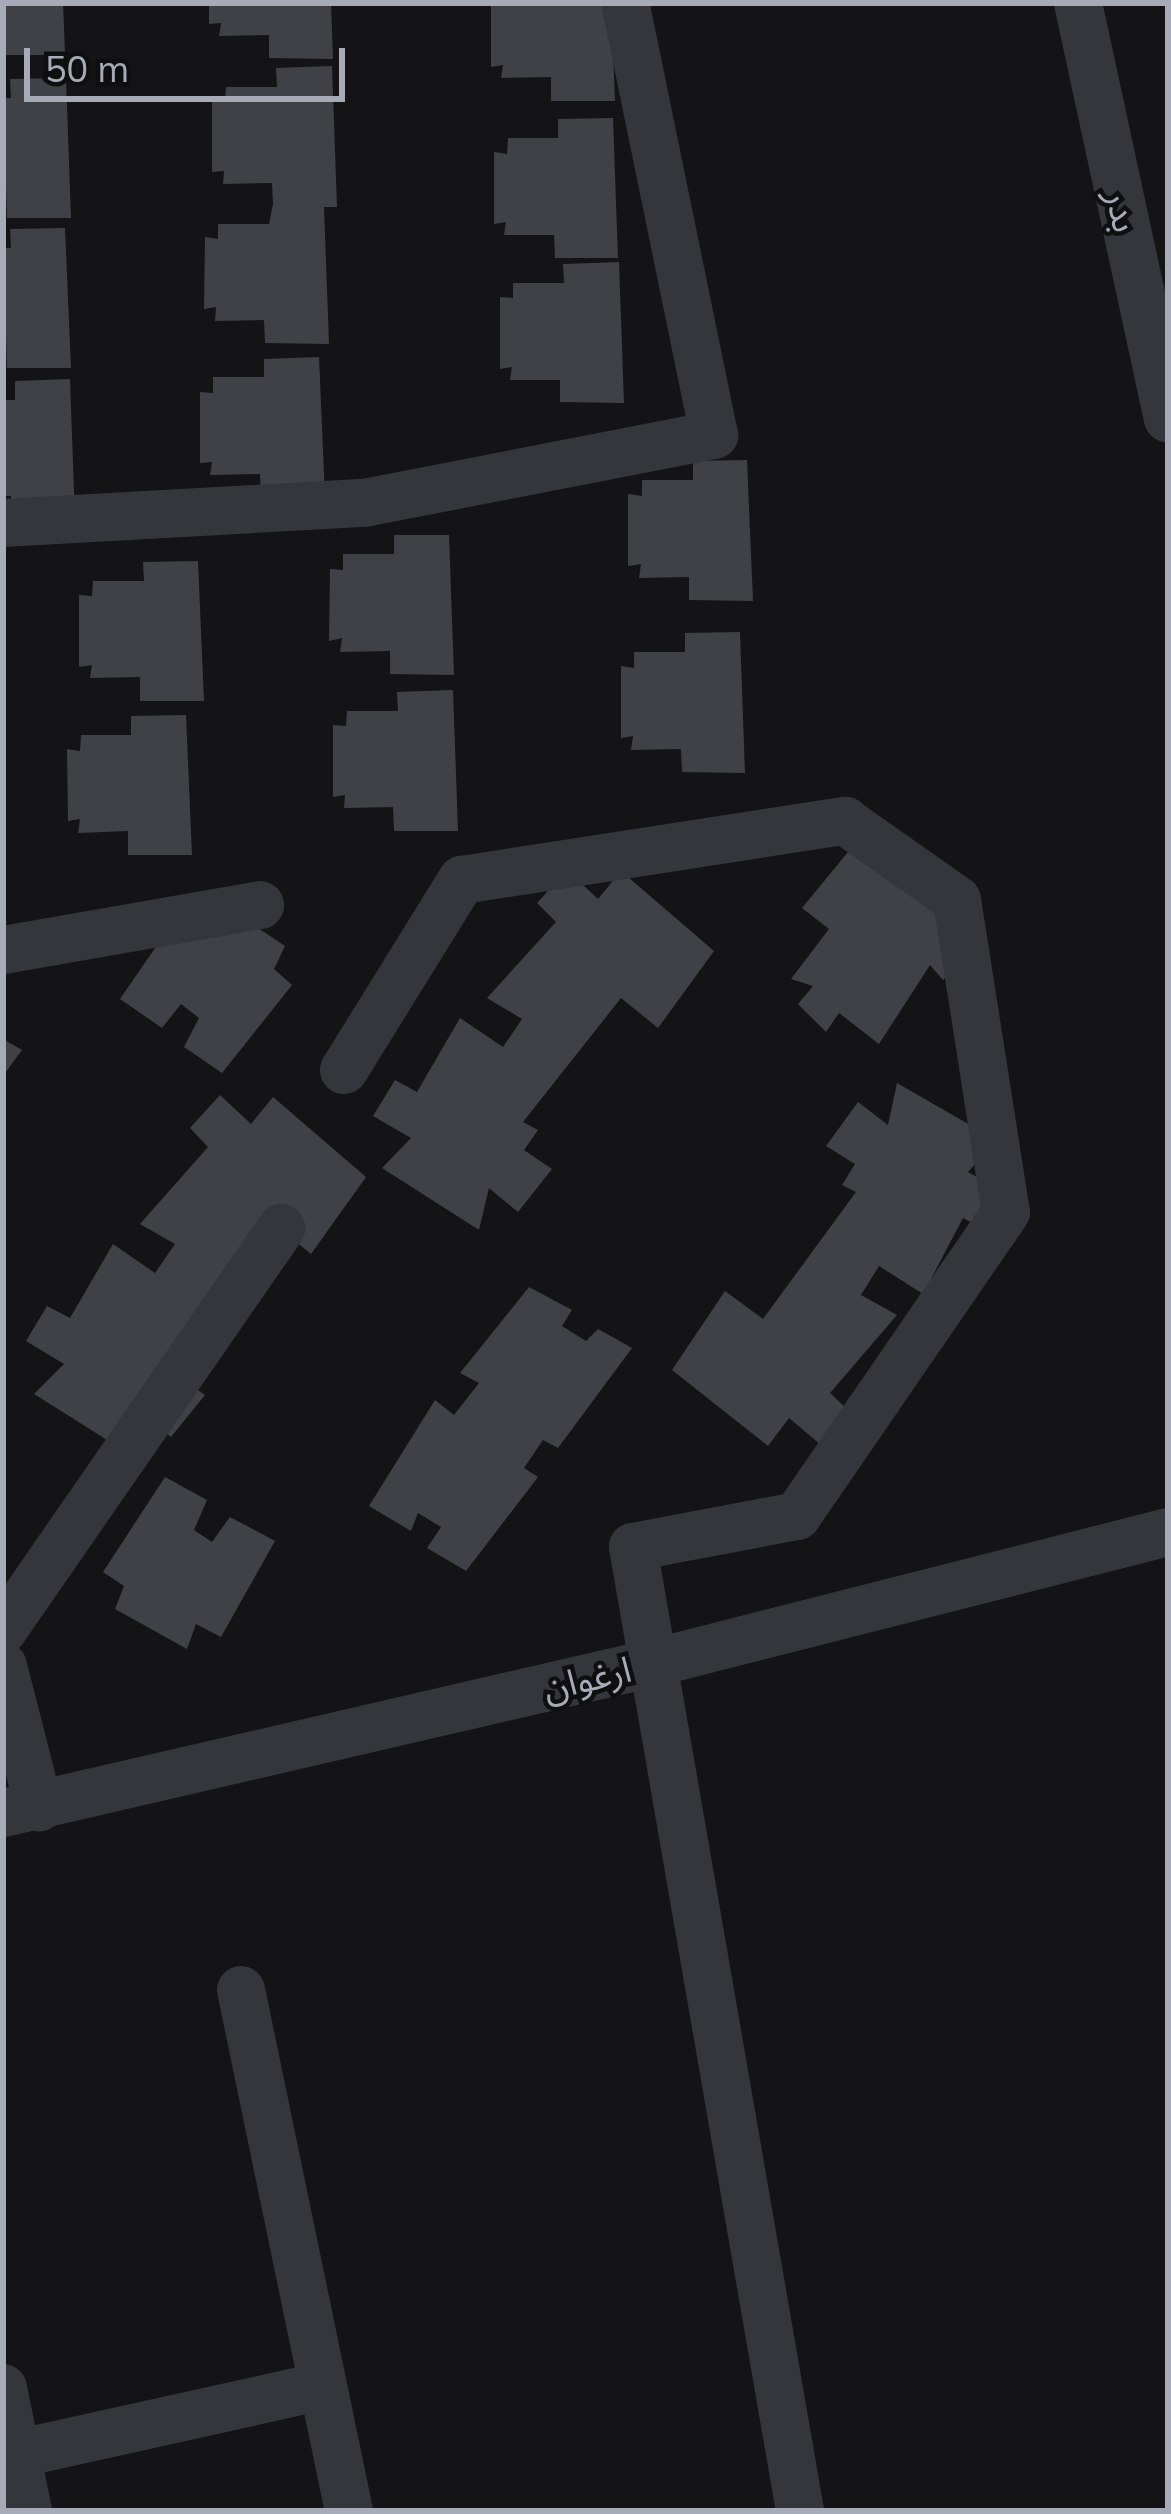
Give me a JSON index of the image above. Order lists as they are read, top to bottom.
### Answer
{
  "streets": {
    "street": ["بدر", "ارغوان"]
  },
  "scale_bar": "50 m"
}
